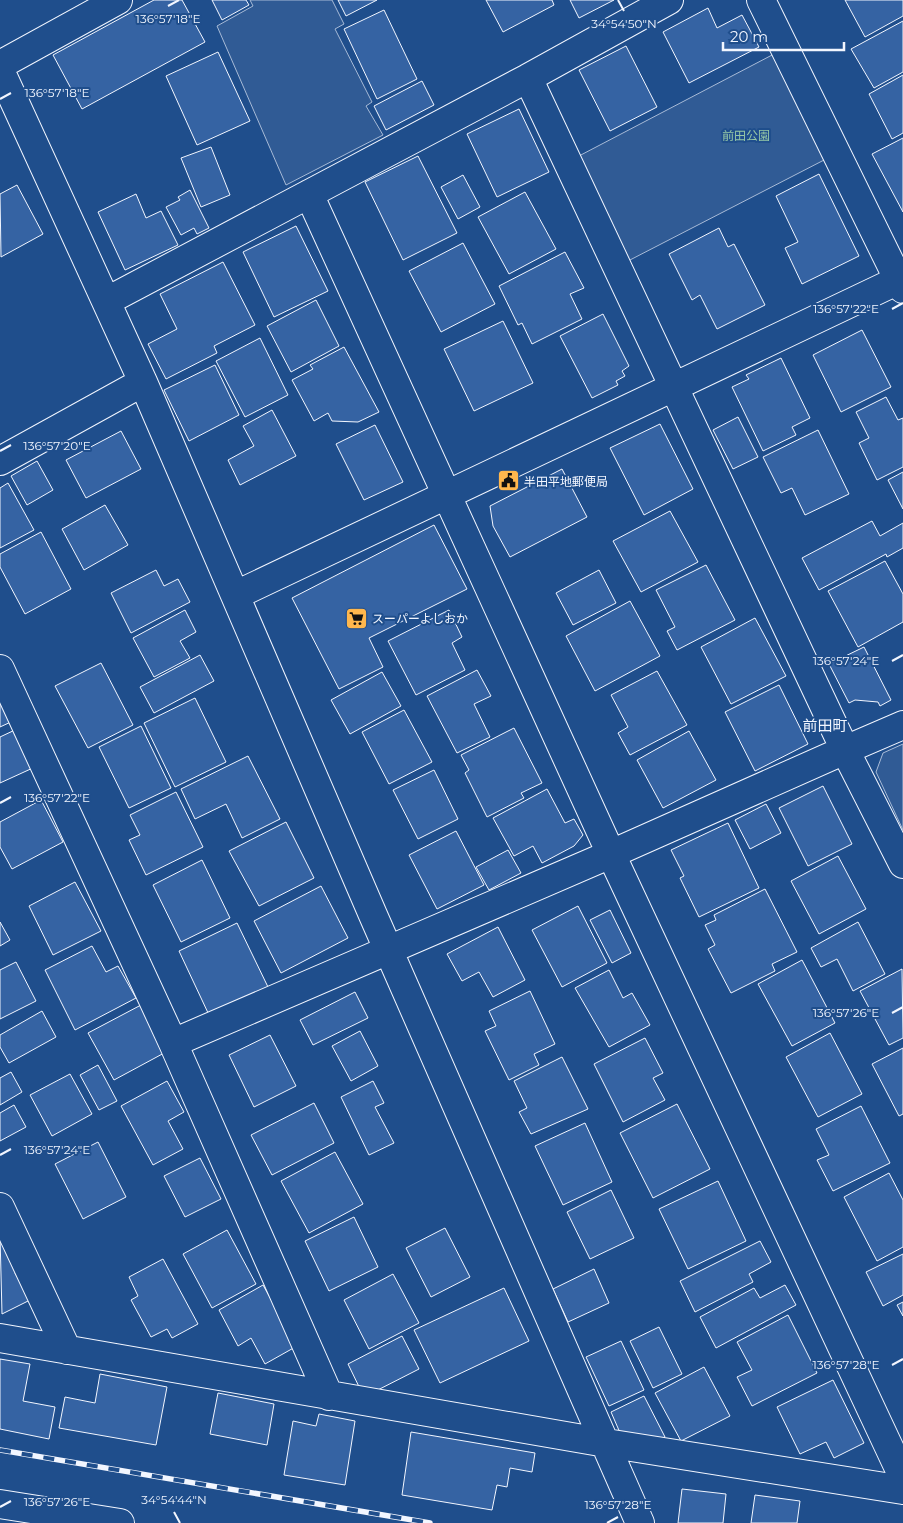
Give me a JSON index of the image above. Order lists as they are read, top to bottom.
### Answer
{
  "districts": ["前田町"],
  "parks": ["前田公園"],
  "places": {
    "public building": ["半田平地郵便局"],
    "supermarket": ["スーパーよしおか"]
  },
  "scale_bar": "20 m",
  "coordinates": [
    "136°57'18\"E",
    "34°54'50\"N",
    "136°57'22\"E",
    "136°57'20\"E",
    "136°57'24\"E",
    "136°57'26\"E",
    "136°57'28\"E",
    "34°54'44\"N"
  ]
}
